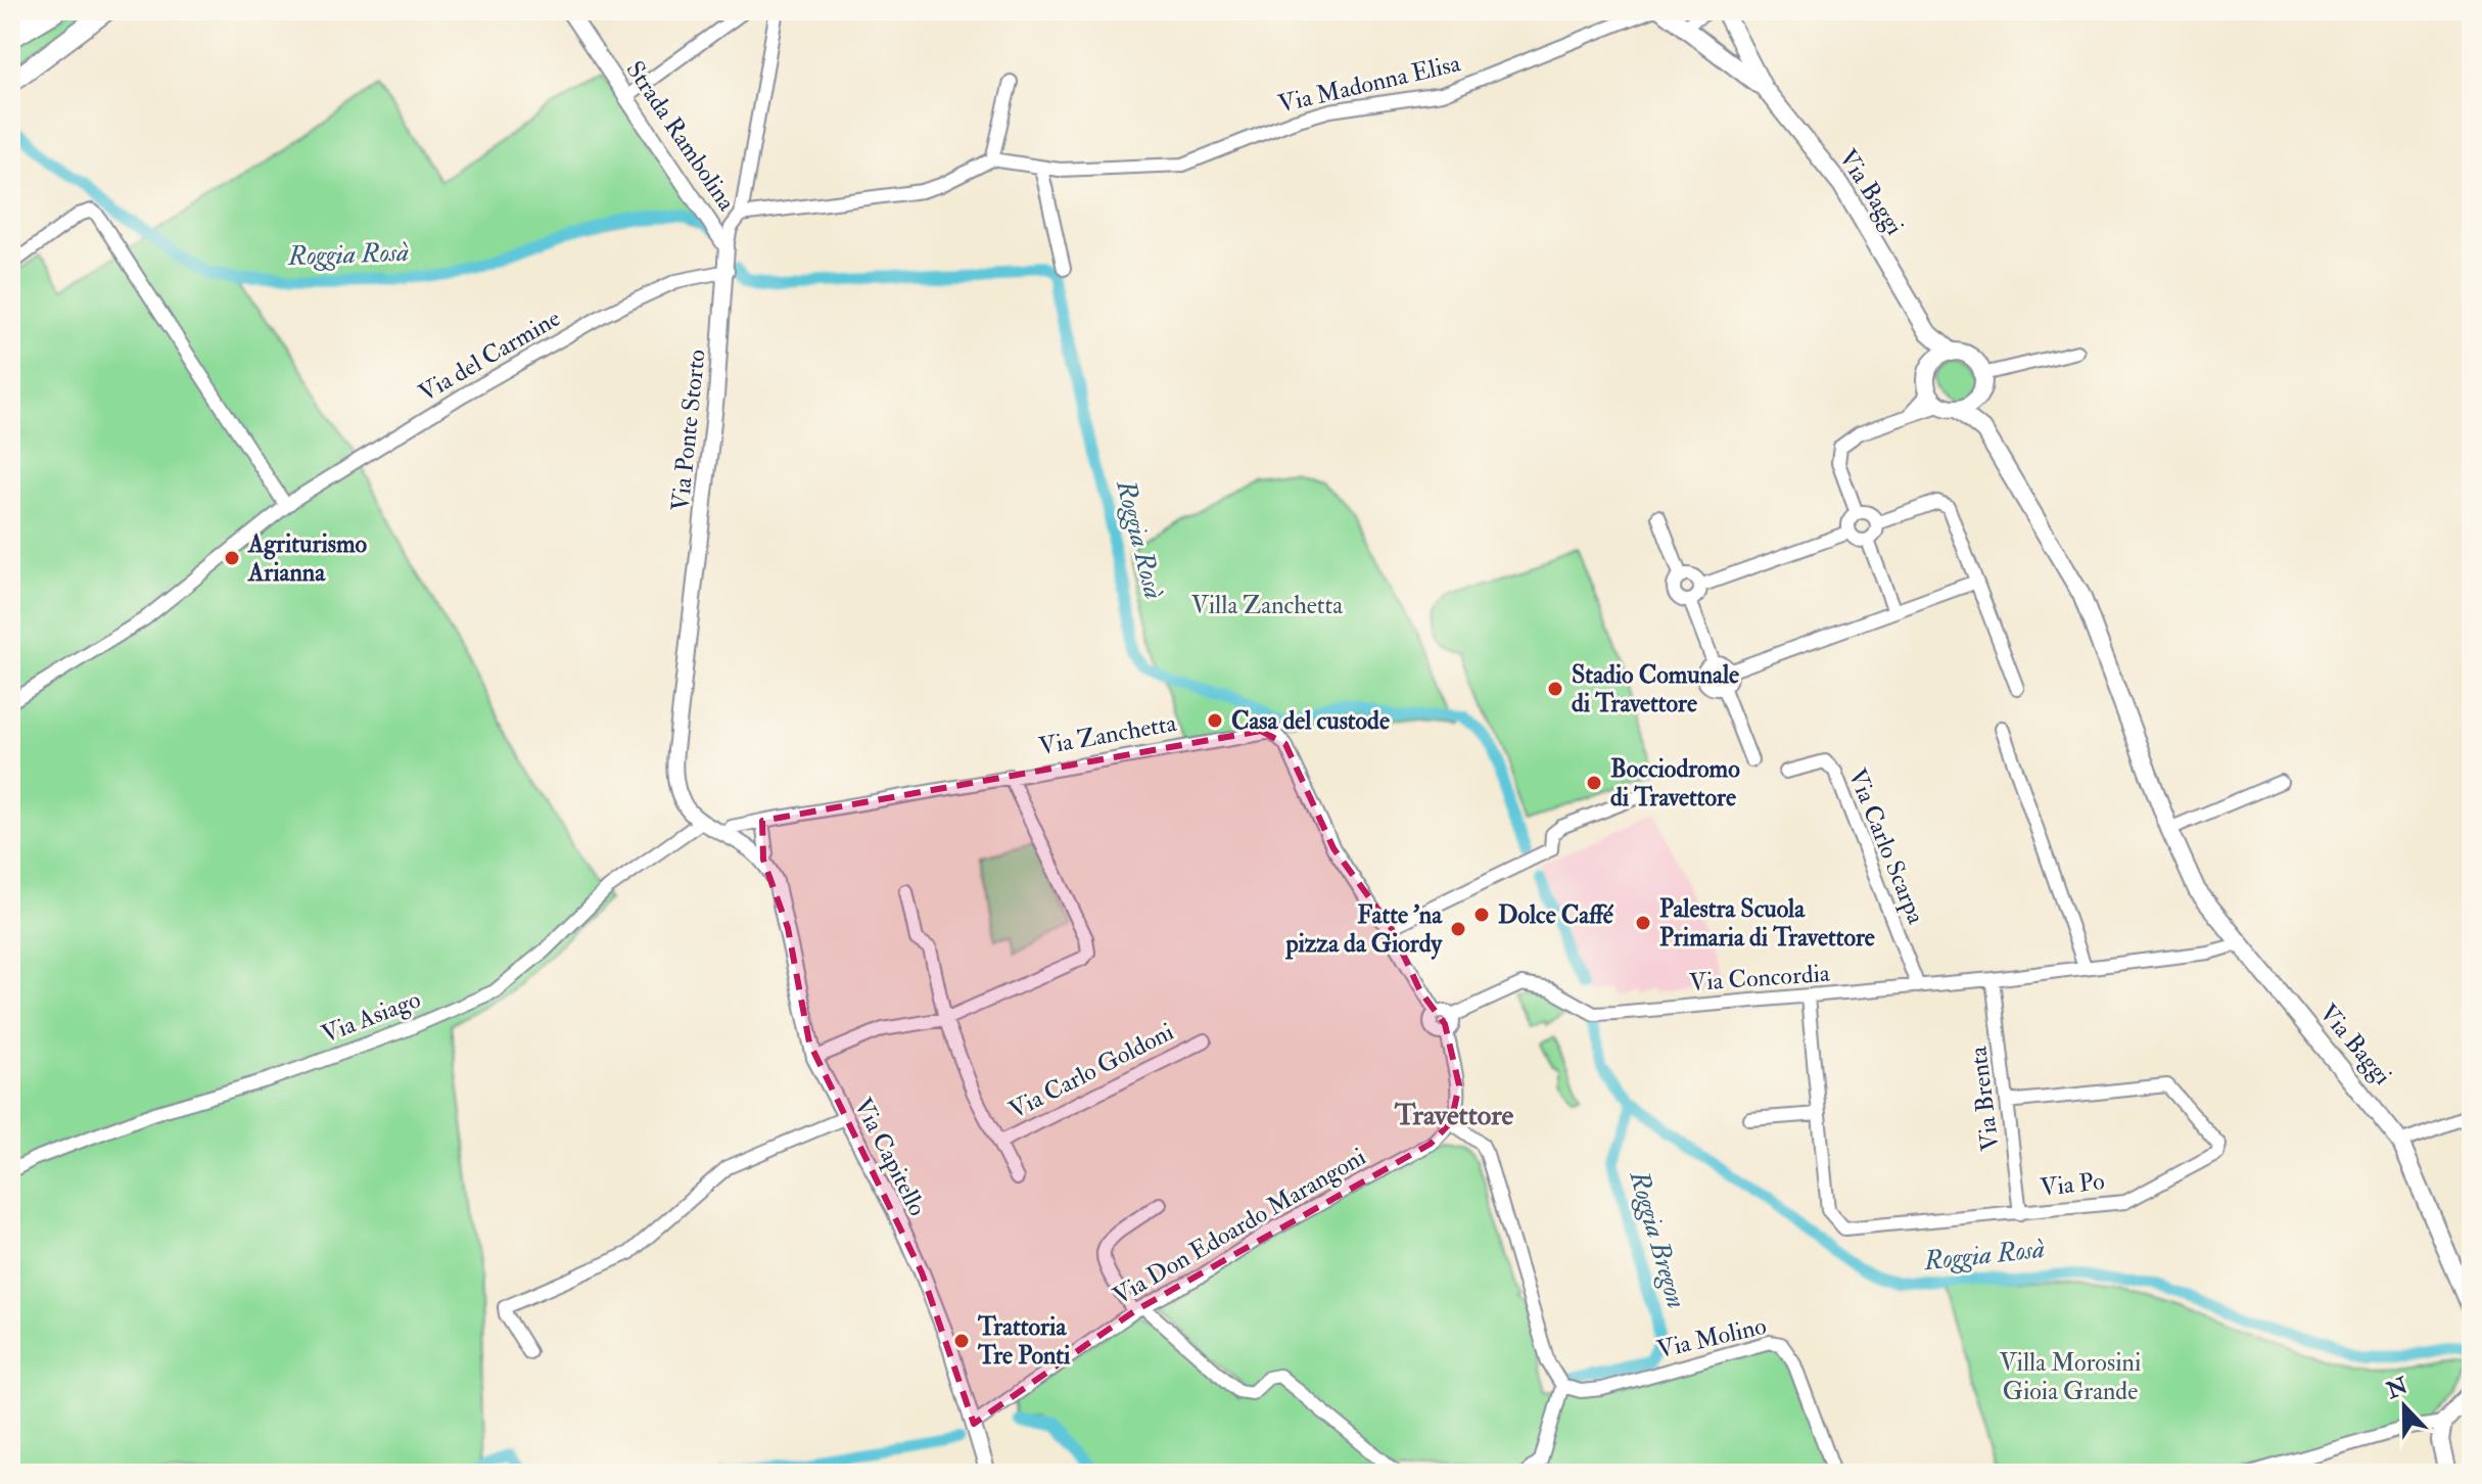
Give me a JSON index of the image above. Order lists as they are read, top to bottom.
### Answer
{
  "streets": {
    "main road": ["Via Baggi"],
    "street": [
      "Via Madonna Elisa",
      "Strada Rambolina",
      "Via del Carmine",
      "Via Ponte Storto",
      "Via Zanchetta",
      "Via Carlo Scarpa",
      "Via Concordia",
      "Via Asiago",
      "Via Carlo Goldoni",
      "Via Brenta",
      "Via Capitello",
      "Via Po",
      "Via Don Edoardo Marangoni",
      "Via Molino"
    ]
  },
  "crossings": [
    ["Strada Rambolina", "Via Ponte Storto"],
    ["Via Baggi", "Via Concordia"],
    ["Via del Carmine", "Via Ponte Storto"],
    ["Via Ponte Storto", "Via Asiago"],
    ["Via Zanchetta", "Via Concordia"],
    ["Via Zanchetta", "Via Capitello"],
    ["Via Carlo Scarpa", "Via Concordia"],
    ["Via Concordia", "Via Brenta"],
    ["Via Concordia", "Via Po"],
    ["Via Brenta", "Via Po"],
    ["Via Capitello", "Via Don Edoardo Marangoni"]
  ],
  "districts": ["Travettore"],
  "water": ["Roggia Rosà", "Roggia Bregon"],
  "parks": ["Villa Zanchetta", "Villa Morosini Gioia Grande"],
  "places": [
    "Agriturismo Arianna",
    "Stadio Comunale di Travettore",
    "Casa del custode",
    "Bocciodromo di Travettore",
    "Dolce Caffé",
    "Palestra Scuola Primaria di Travettore",
    "Fatte 'na pizza da Giordy",
    "Trattoria Tre Ponti"
  ],
  "north": "top"
}
